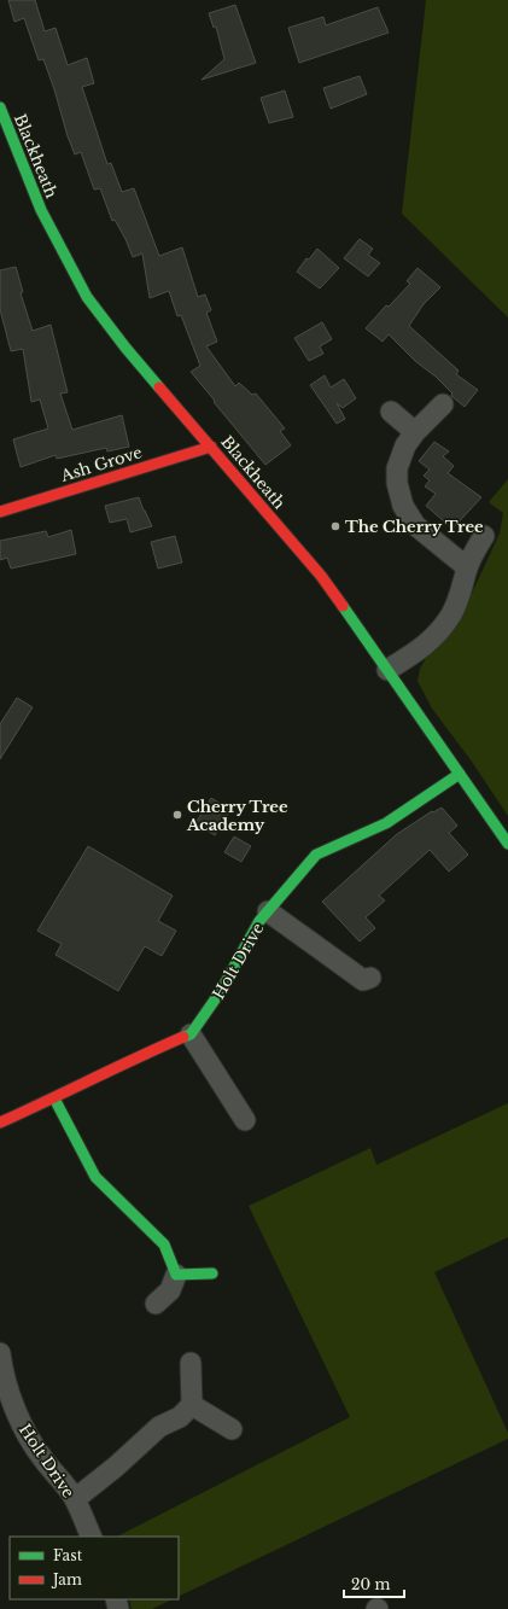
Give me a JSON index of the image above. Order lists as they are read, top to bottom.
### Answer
{
  "streets": {
    "street": ["Blackheath", "Ash Grove", "Holt Drive"]
  },
  "crossings": [
    ["Blackheath", "Ash Grove"],
    ["Blackheath", "Holt Drive"]
  ],
  "places": ["The Cherry Tree", "Cherry Tree Academy"],
  "legend": ["Fast", "Jam"],
  "scale_bar": "20 m"
}
